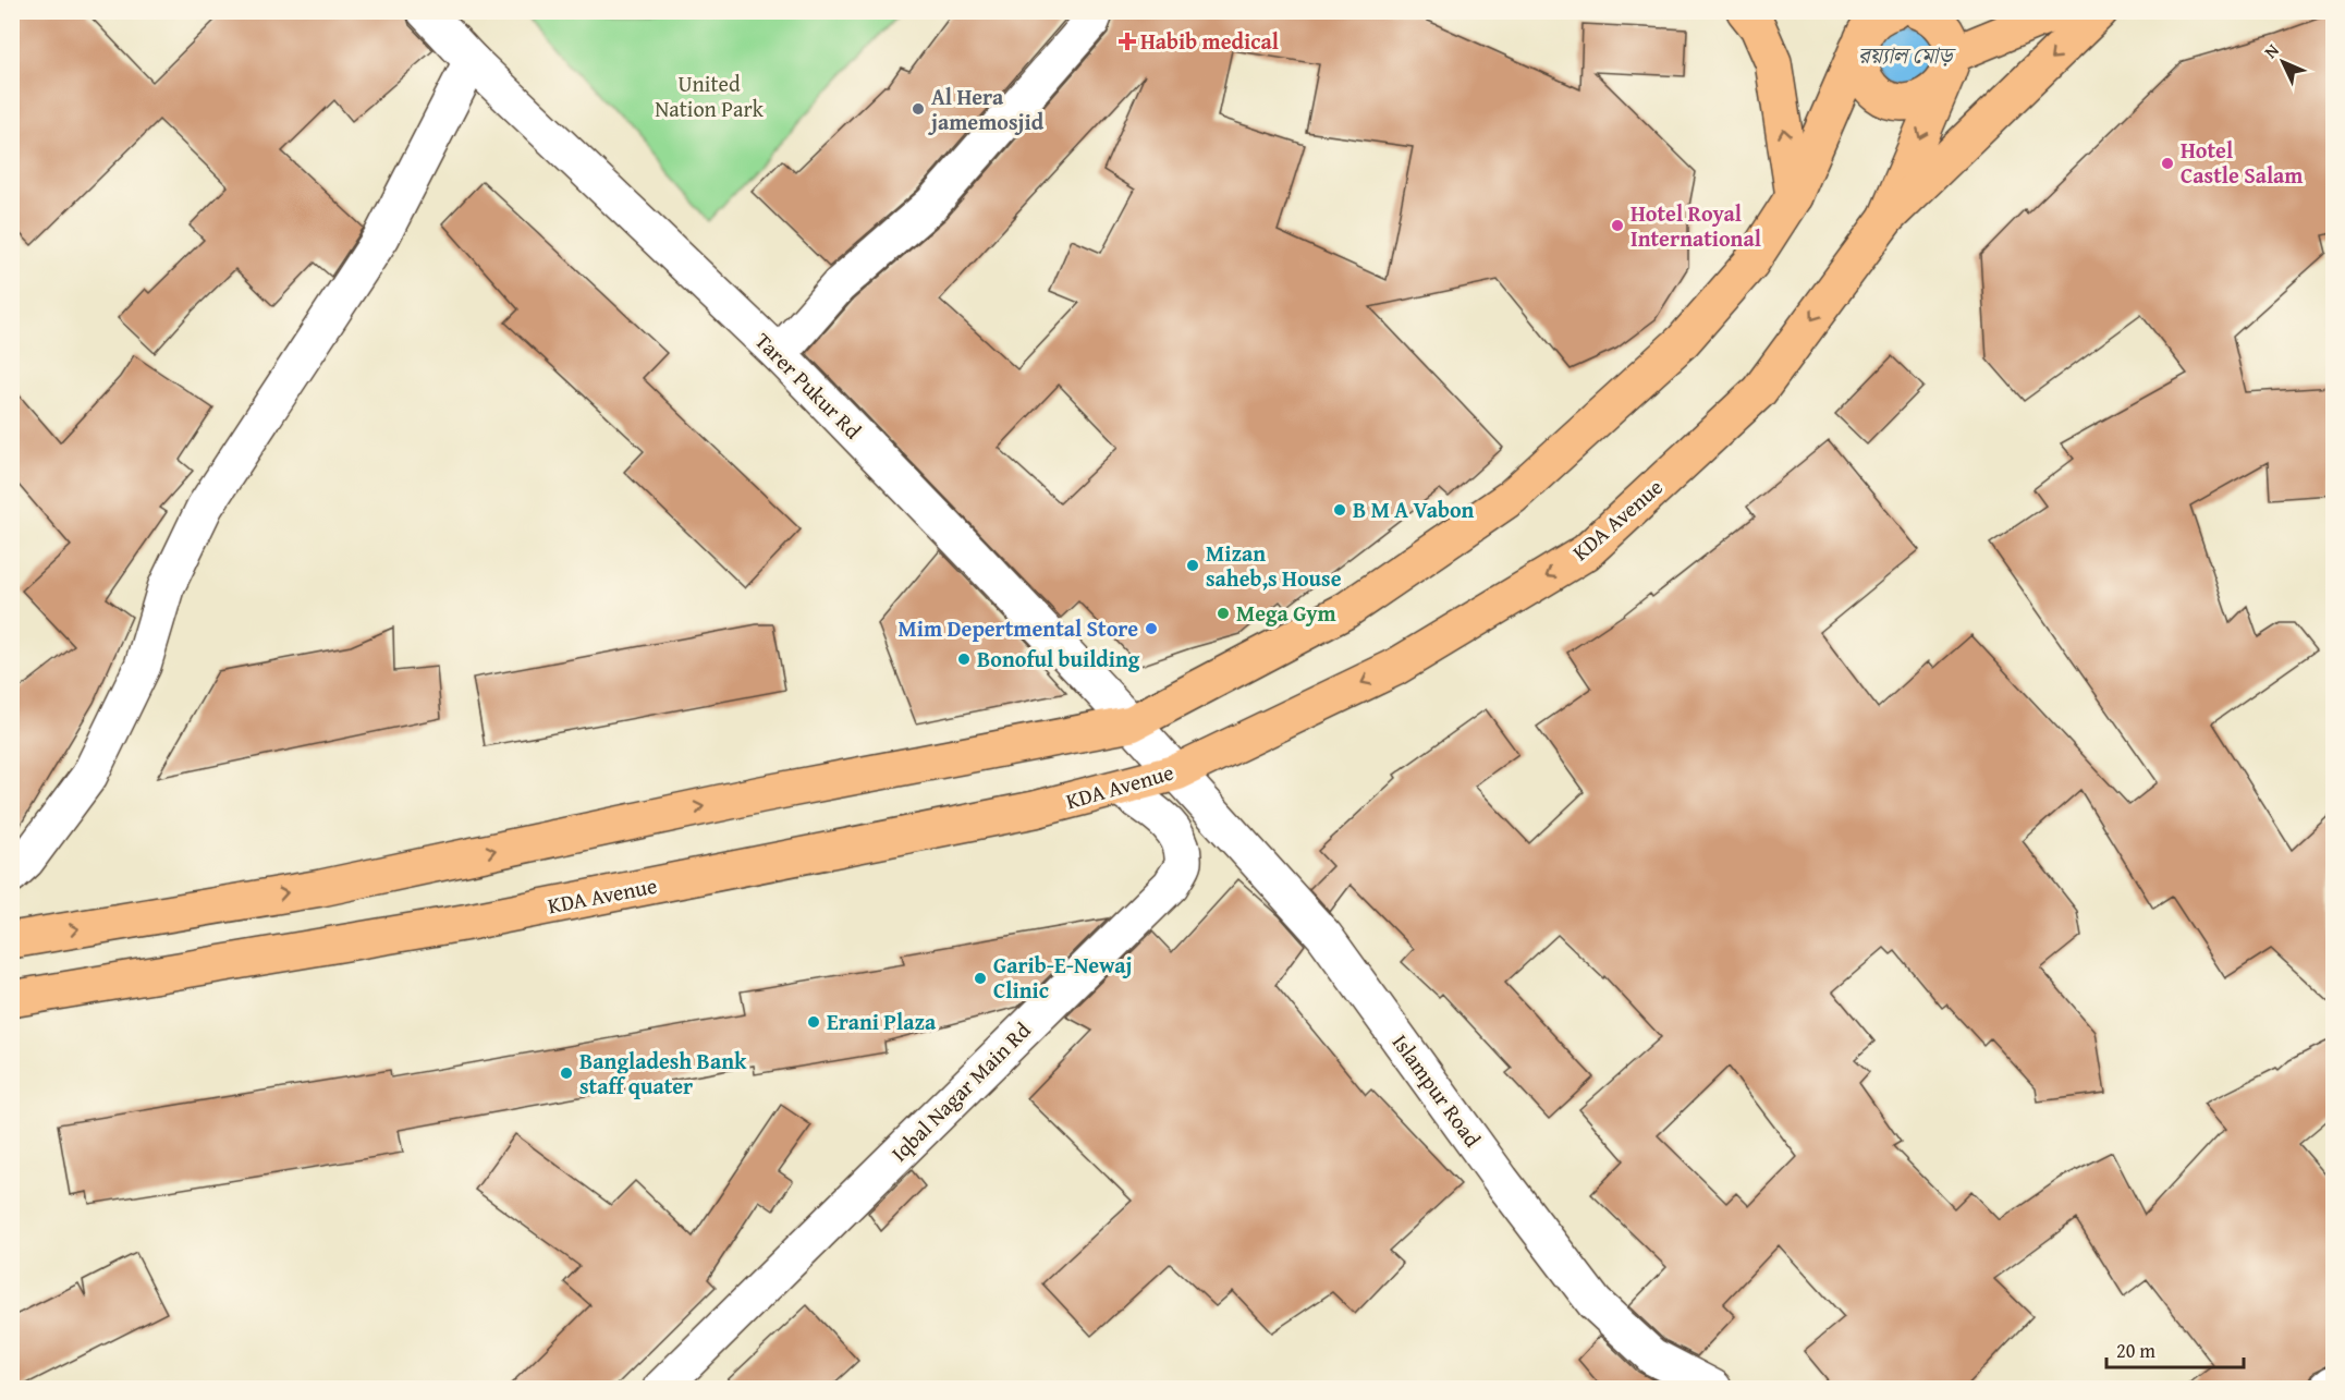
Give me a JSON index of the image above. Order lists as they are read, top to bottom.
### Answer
{
  "streets": {
    "main road": ["KDA Avenue"],
    "street": ["Tarer Pukur Rd", "Islampur Road", "Iqbal Nagar Main Rd"]
  },
  "crossings": [
    ["Tarer Pukur Rd", "KDA Avenue"],
    ["Tarer Pukur Rd", "Islampur Road"],
    ["KDA Avenue", "Islampur Road"],
    ["KDA Avenue", "Iqbal Nagar Main Rd"]
  ],
  "water": ["রয়্যাল মোড়"],
  "parks": ["United Nation Park"],
  "places": {
    "health": ["Habib medical"],
    "other": [
      "Al Hera jamemosjid",
      "Hotel Castle Salam",
      "Hotel Royal International",
      "B M A Vabon",
      "Mizan saheb,s House",
      "Mega Gym",
      "Mim Depertmental Store",
      "Bonoful building",
      "Garib-E-Newaj Clinic",
      "Erani Plaza",
      "Bangladesh Bank staff quater"
    ]
  },
  "scale_bar": "20 m",
  "north": "top left"
}
